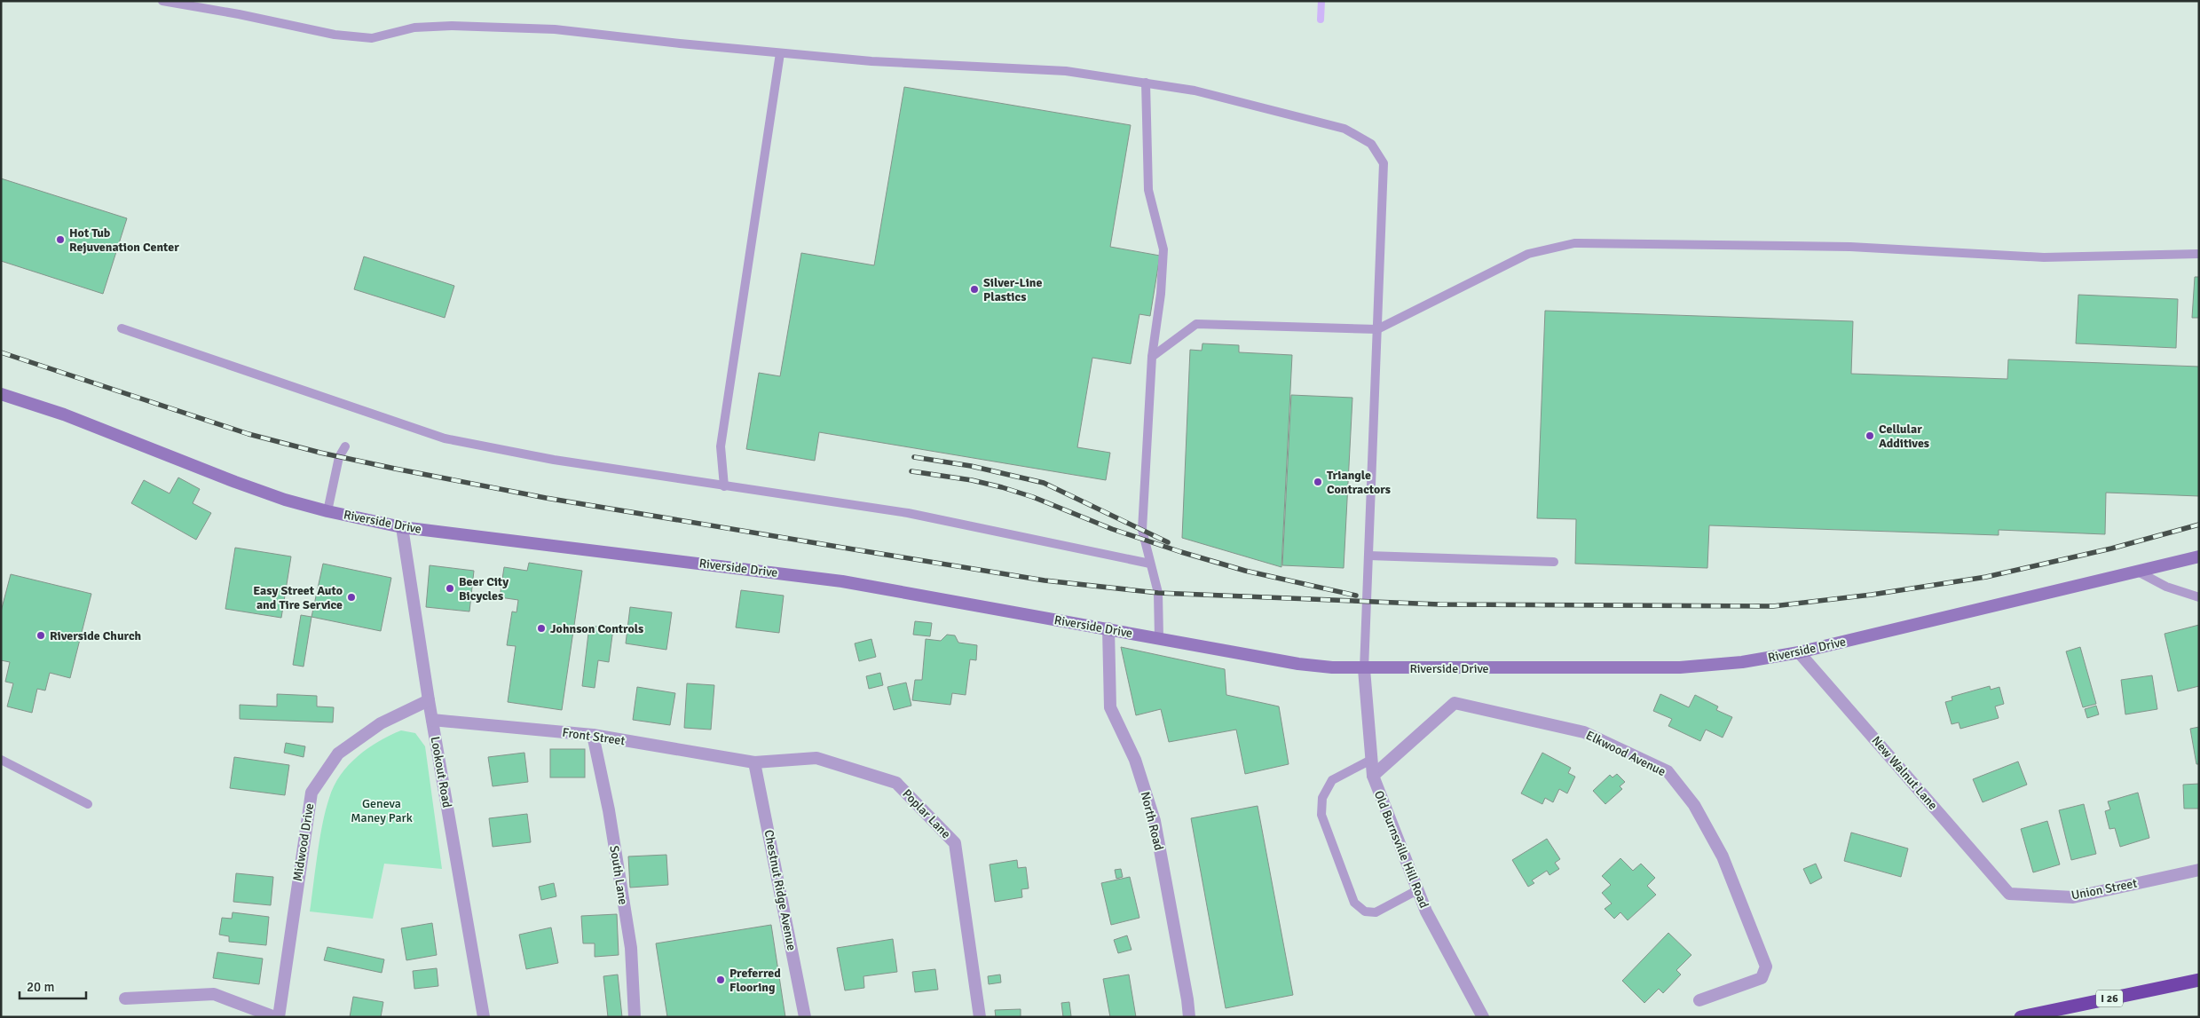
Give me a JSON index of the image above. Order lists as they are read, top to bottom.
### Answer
{
  "streets": {
    "highway": ["I 26"],
    "main road": ["Riverside Drive"],
    "street": [
      "Front Street",
      "Elkwood Avenue",
      "Lookout Road",
      "New Walnut Lane",
      "Poplar Lane",
      "North Road",
      "Midwood Drive",
      "Old Burnsville Hill Road",
      "South Lane",
      "Union Street",
      "Chestnut Ridge Avenue"
    ]
  },
  "crossings": [
    ["Riverside Drive", "Lookout Road"],
    ["Riverside Drive", "New Walnut Lane"],
    ["Riverside Drive", "North Road"],
    ["Riverside Drive", "Old Burnsville Hill Road"],
    ["Front Street", "Lookout Road"],
    ["Front Street", "Poplar Lane"],
    ["Front Street", "South Lane"],
    ["Front Street", "Chestnut Ridge Avenue"],
    ["Elkwood Avenue", "Old Burnsville Hill Road"],
    ["Lookout Road", "Midwood Drive"],
    ["New Walnut Lane", "Union Street"],
    ["Poplar Lane", "Chestnut Ridge Avenue"]
  ],
  "parks": ["Geneva Maney Park"],
  "places": [
    "Hot Tub Rejuvenation Center",
    "Silver-Line Plastics",
    "Cellular Additives",
    "Triangle Contractors",
    "Beer City Bicycles",
    "Easy Street Auto and Tire Service",
    "Johnson Controls",
    "Riverside Church",
    "Preferred Flooring"
  ],
  "scale_bar": "20 m"
}
